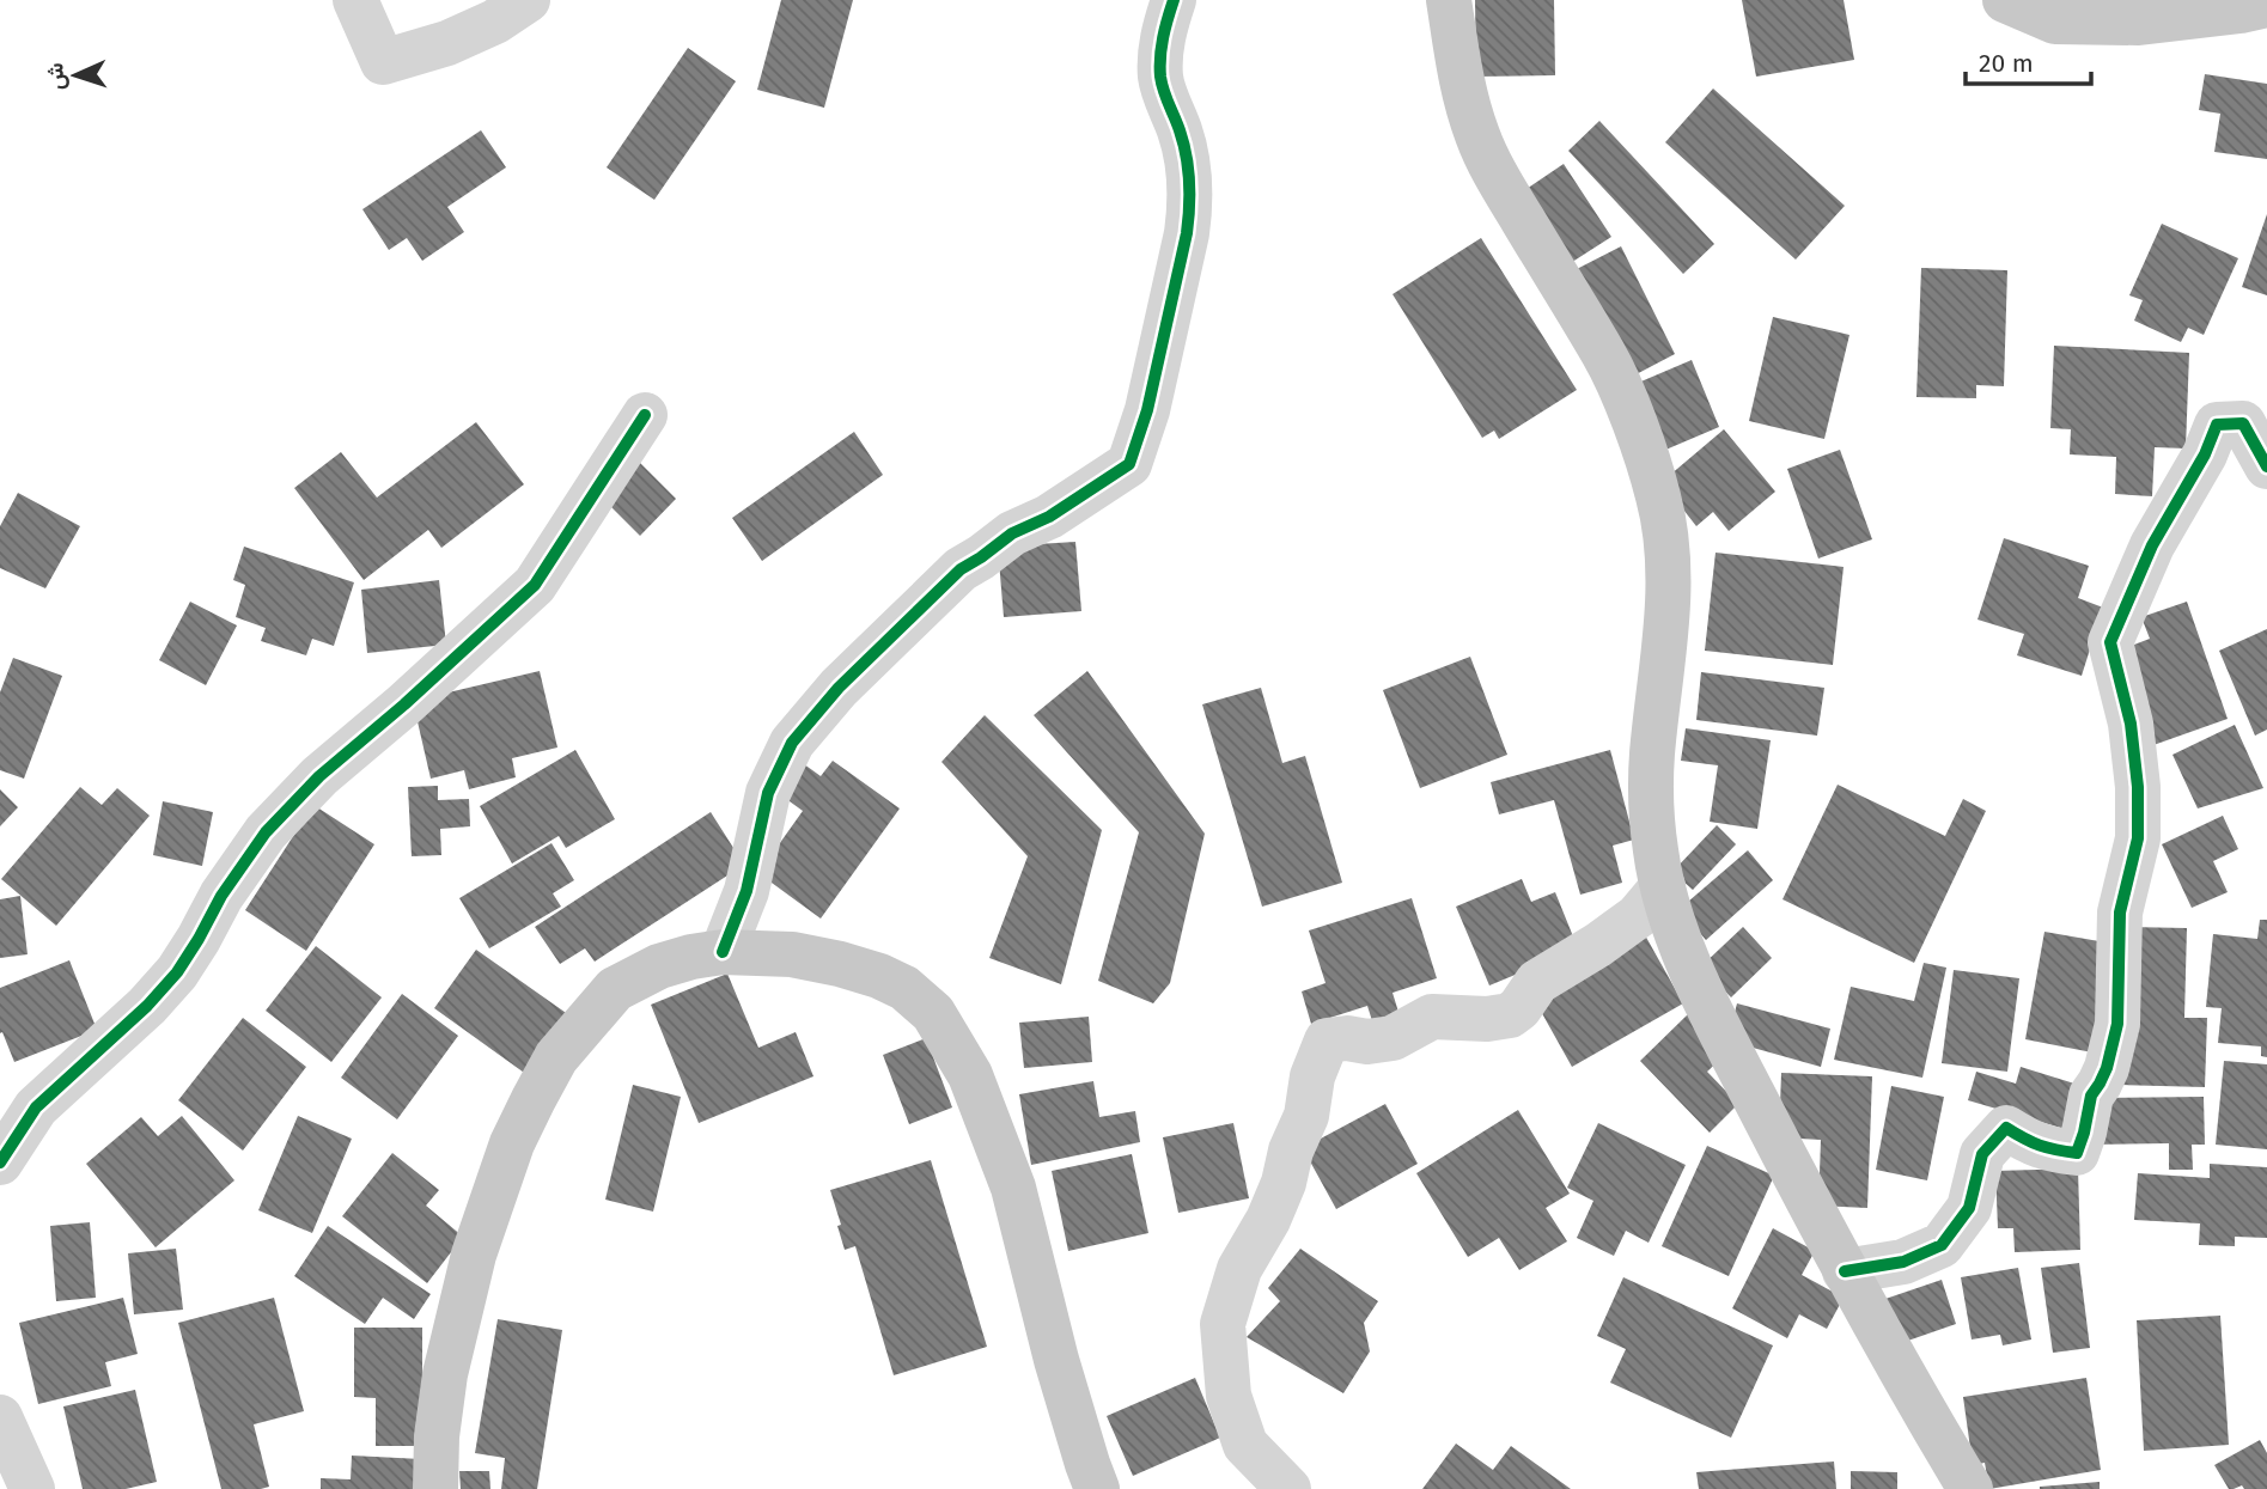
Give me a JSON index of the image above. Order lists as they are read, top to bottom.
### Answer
{
  "scale_bar": "20 m",
  "north": "left"
}
